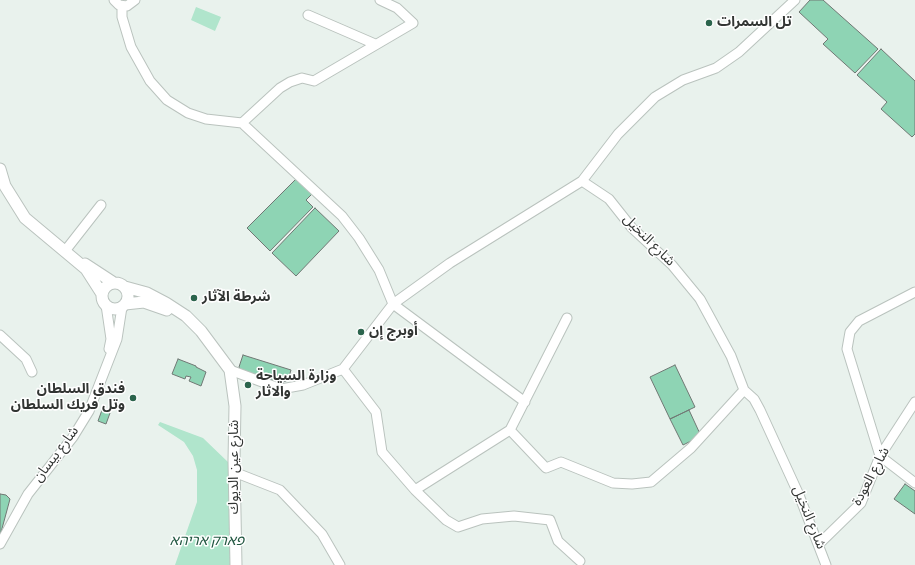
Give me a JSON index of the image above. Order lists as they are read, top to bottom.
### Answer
{
  "streets": {
    "main road": ["شارع عين الديوك"],
    "street": ["شارع النخيل", "شارع بيسان", "شارع العودة"]
  },
  "crossings": [
    ["شارع النخيل", "شارع العودة"]
  ],
  "parks": ["פארק אריהא"],
  "places": [
    "تل السمرات",
    "شرطة الآثار",
    "أوبرج إن",
    "وزارة السياحة والاثار",
    "فندق السلطان وتل فريك السلطان"
  ]
}
